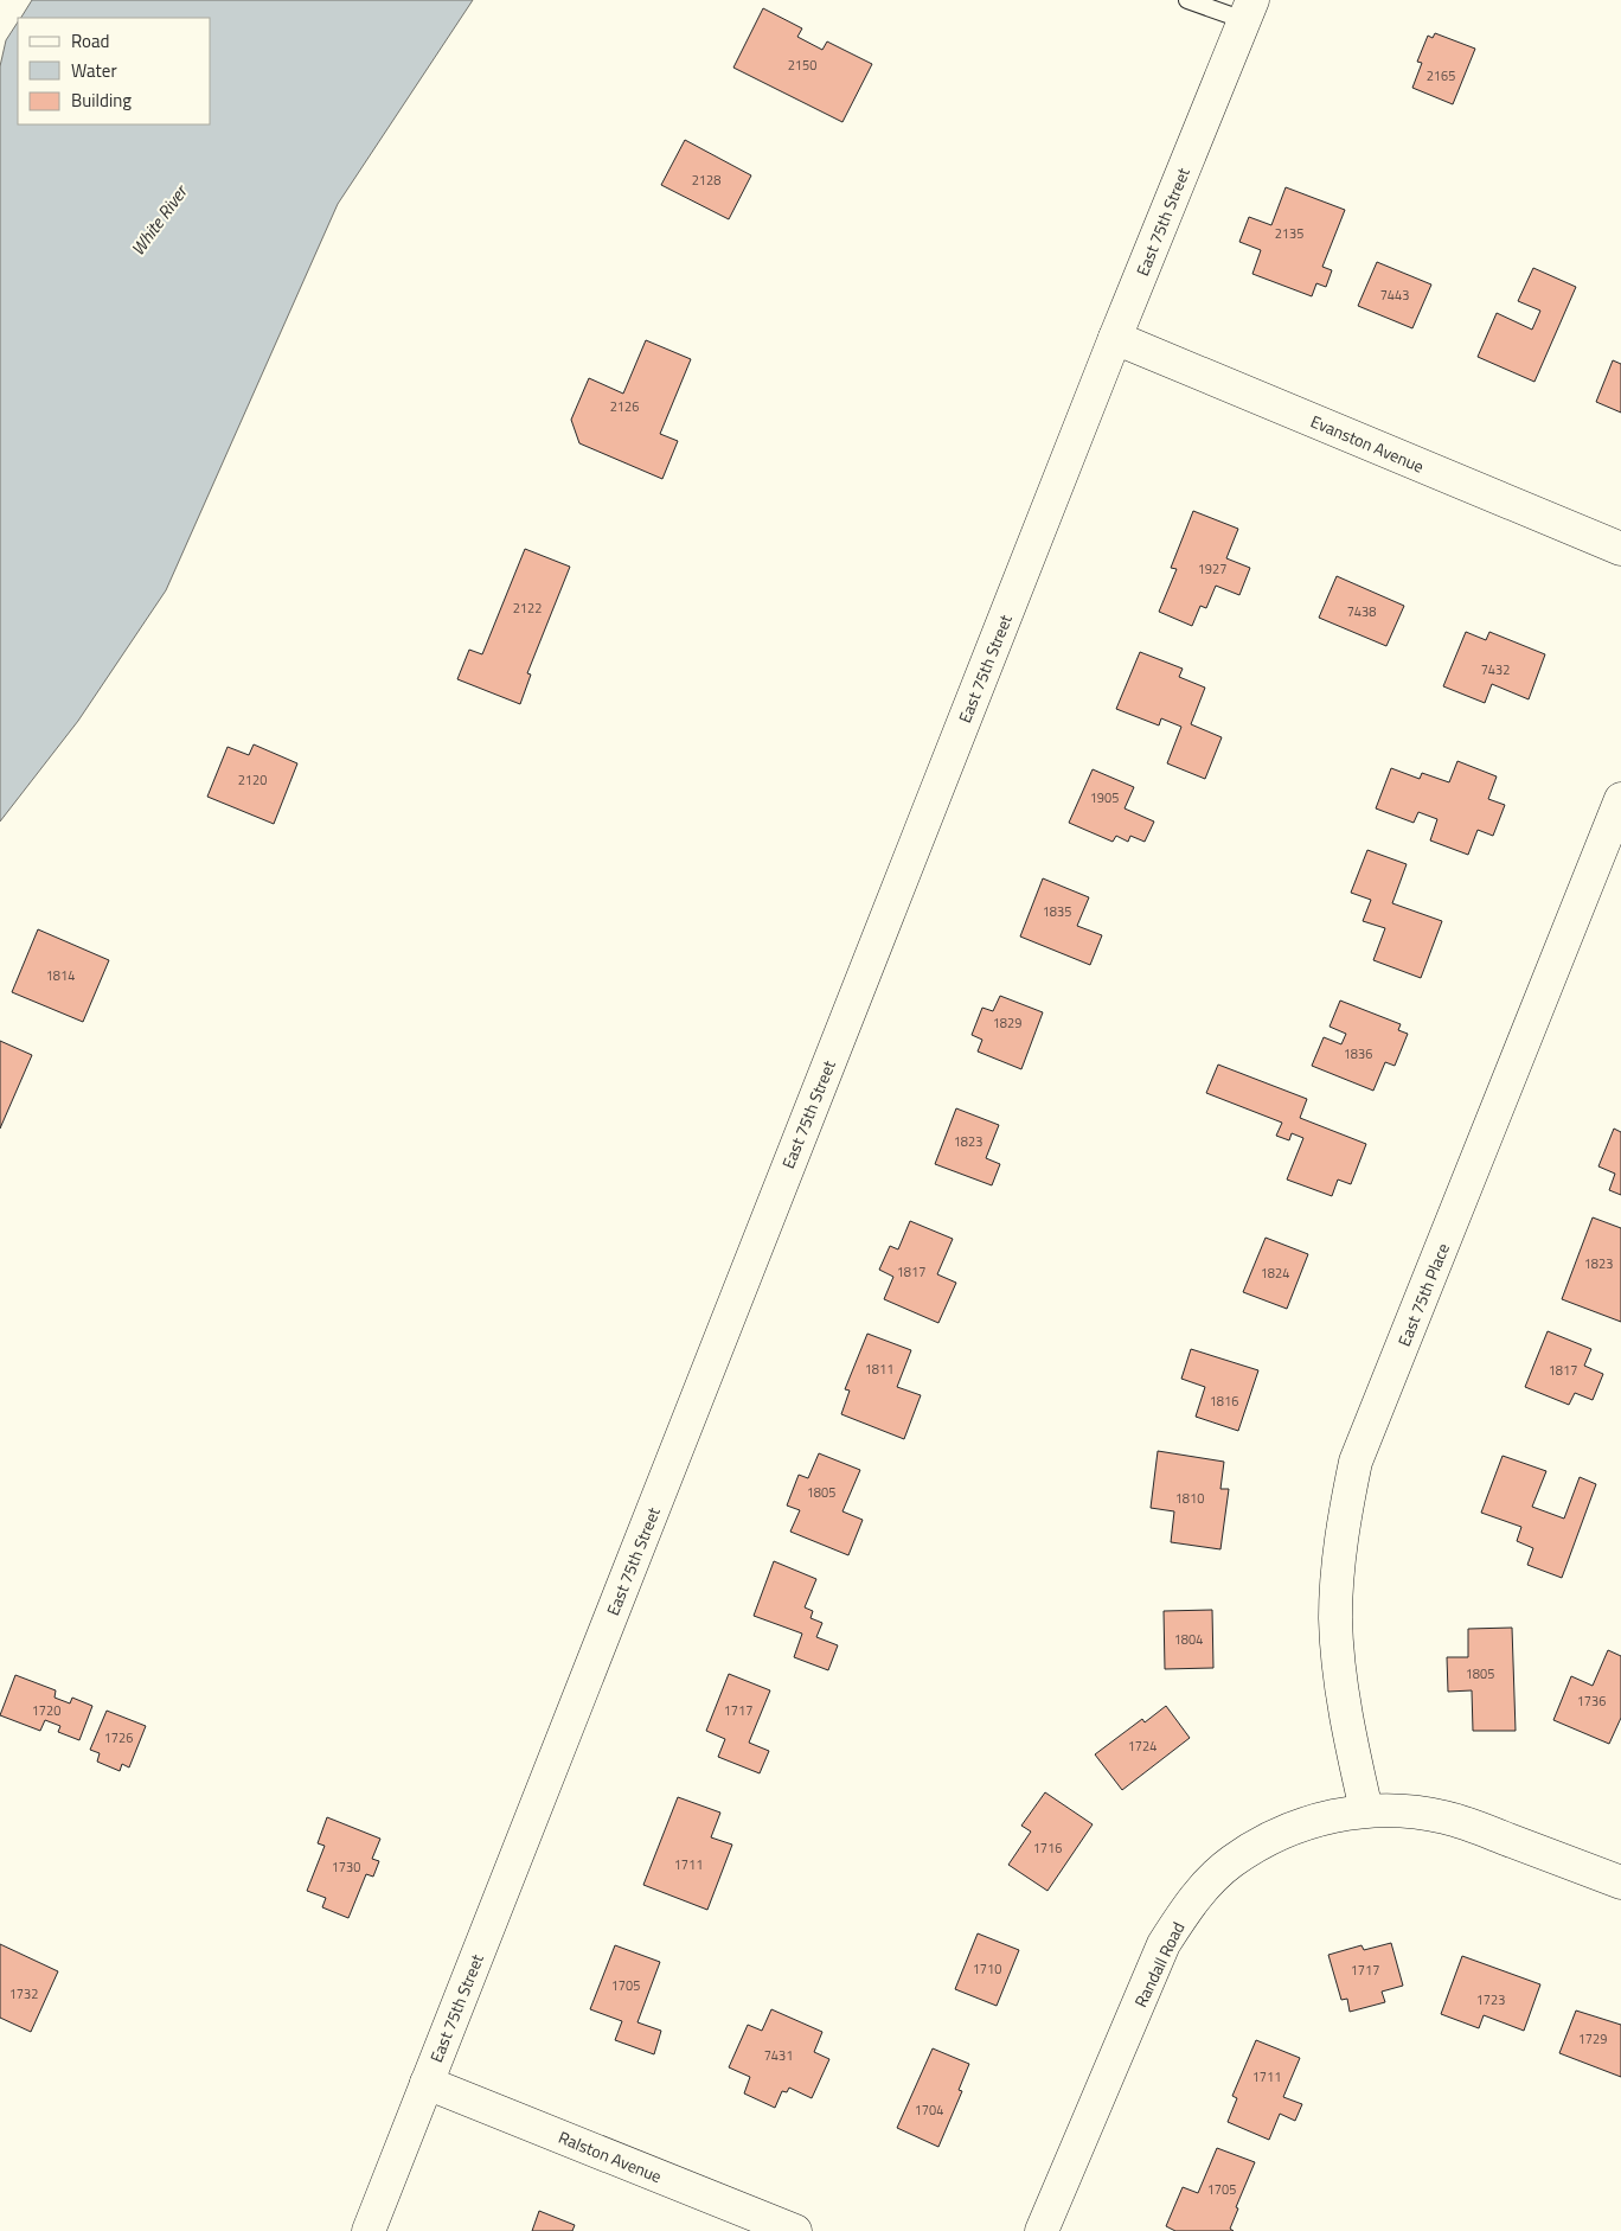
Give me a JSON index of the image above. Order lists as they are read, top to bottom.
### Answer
{
  "streets": {
    "street": [
      "East 75th Street",
      "Evanston Avenue",
      "East 75th Place",
      "Randall Road",
      "Ralston Avenue"
    ]
  },
  "crossings": [
    ["East 75th Street", "Evanston Avenue"],
    ["East 75th Street", "Ralston Avenue"],
    ["East 75th Place", "Randall Road"]
  ],
  "water": ["White River"],
  "house_numbers": [
    "2150",
    "2165",
    "2128",
    "2135",
    "7443",
    "2126",
    "1927",
    "2122",
    "7438",
    "7432",
    "2120",
    "1905",
    "1835",
    "1814",
    "1829",
    "1836",
    "1823",
    "1823",
    "1817",
    "1824",
    "1811",
    "1817",
    "1816",
    "1805",
    "1810",
    "1804",
    "1805",
    "1736",
    "1720",
    "1717",
    "1726",
    "1724",
    "1716",
    "1711",
    "1730",
    "1710",
    "1717",
    "1705",
    "1732",
    "1723",
    "1729",
    "7431",
    "1711",
    "1704",
    "1705"
  ],
  "legend": ["Road", "Water", "Building"]
}
